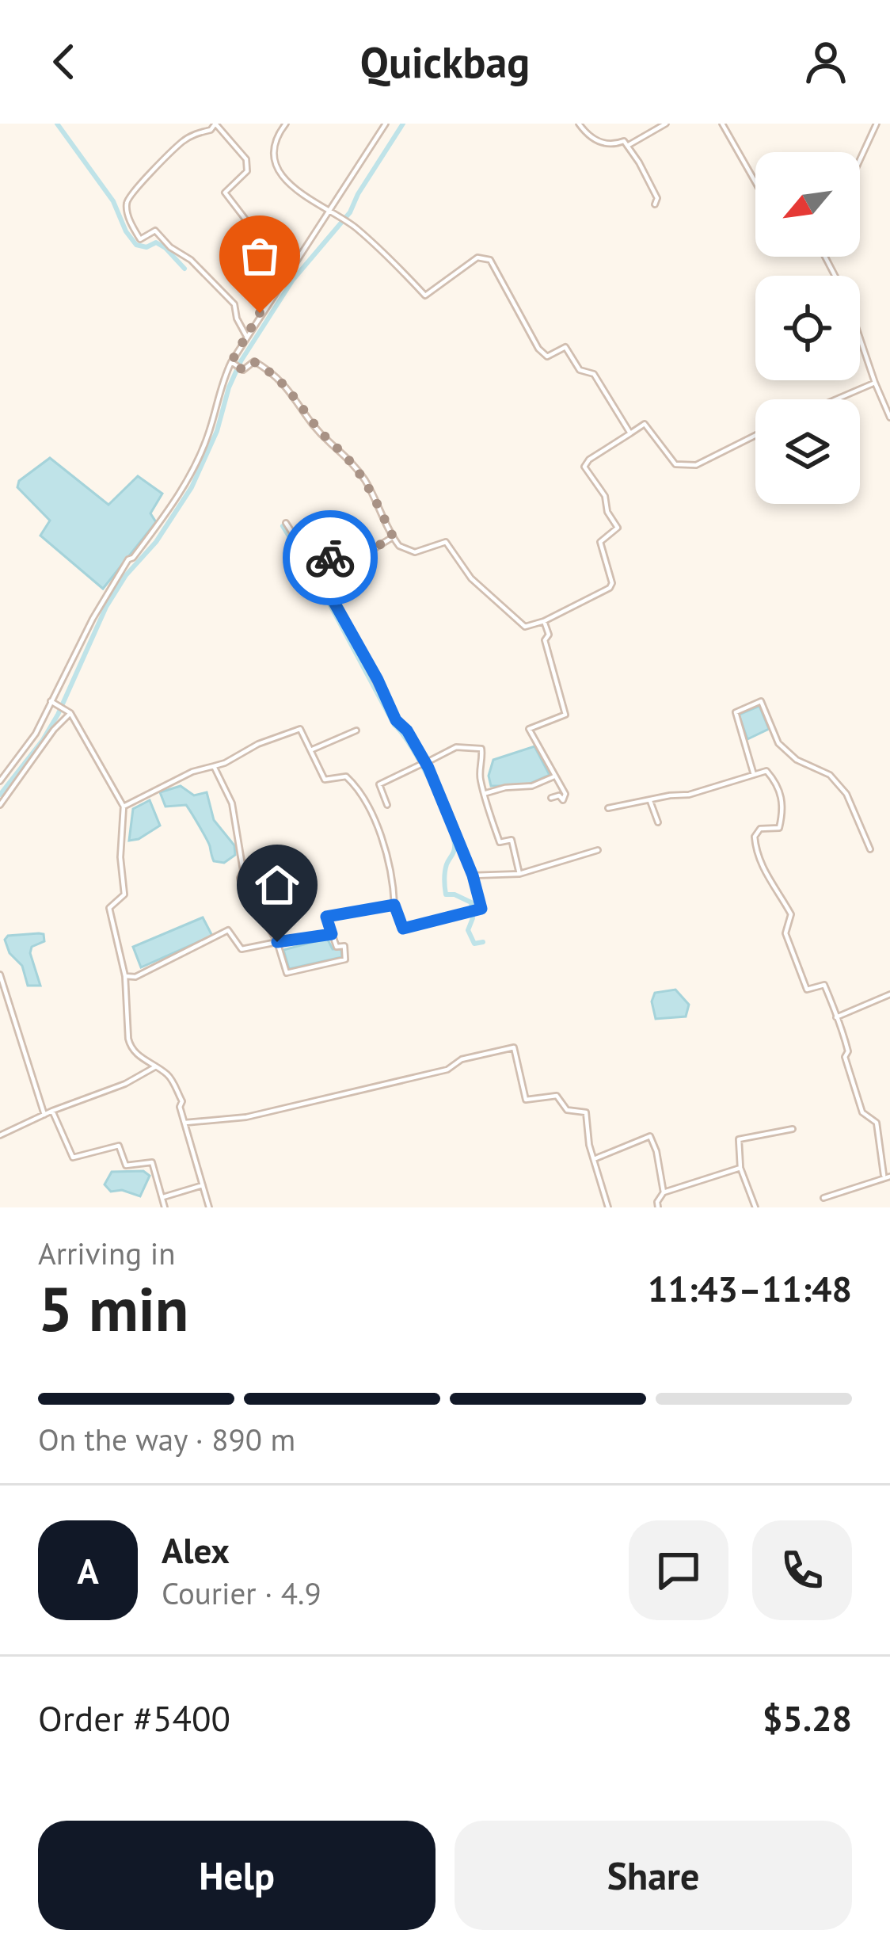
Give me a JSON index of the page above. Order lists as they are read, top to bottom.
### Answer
{
  "north": "bottom left",
  "page": {
    "header": "Quickbag",
    "heading": ["5 min", "Arriving in", "11:43–11:48"],
    "panel": [
      "Alex",
      "Courier · 4.9",
      "Order #5400",
      "$5.28"
    ],
    "bar": "On the way · 890 m",
    "round": "A",
    "buttons": ["Help", "Share"]
  }
}
